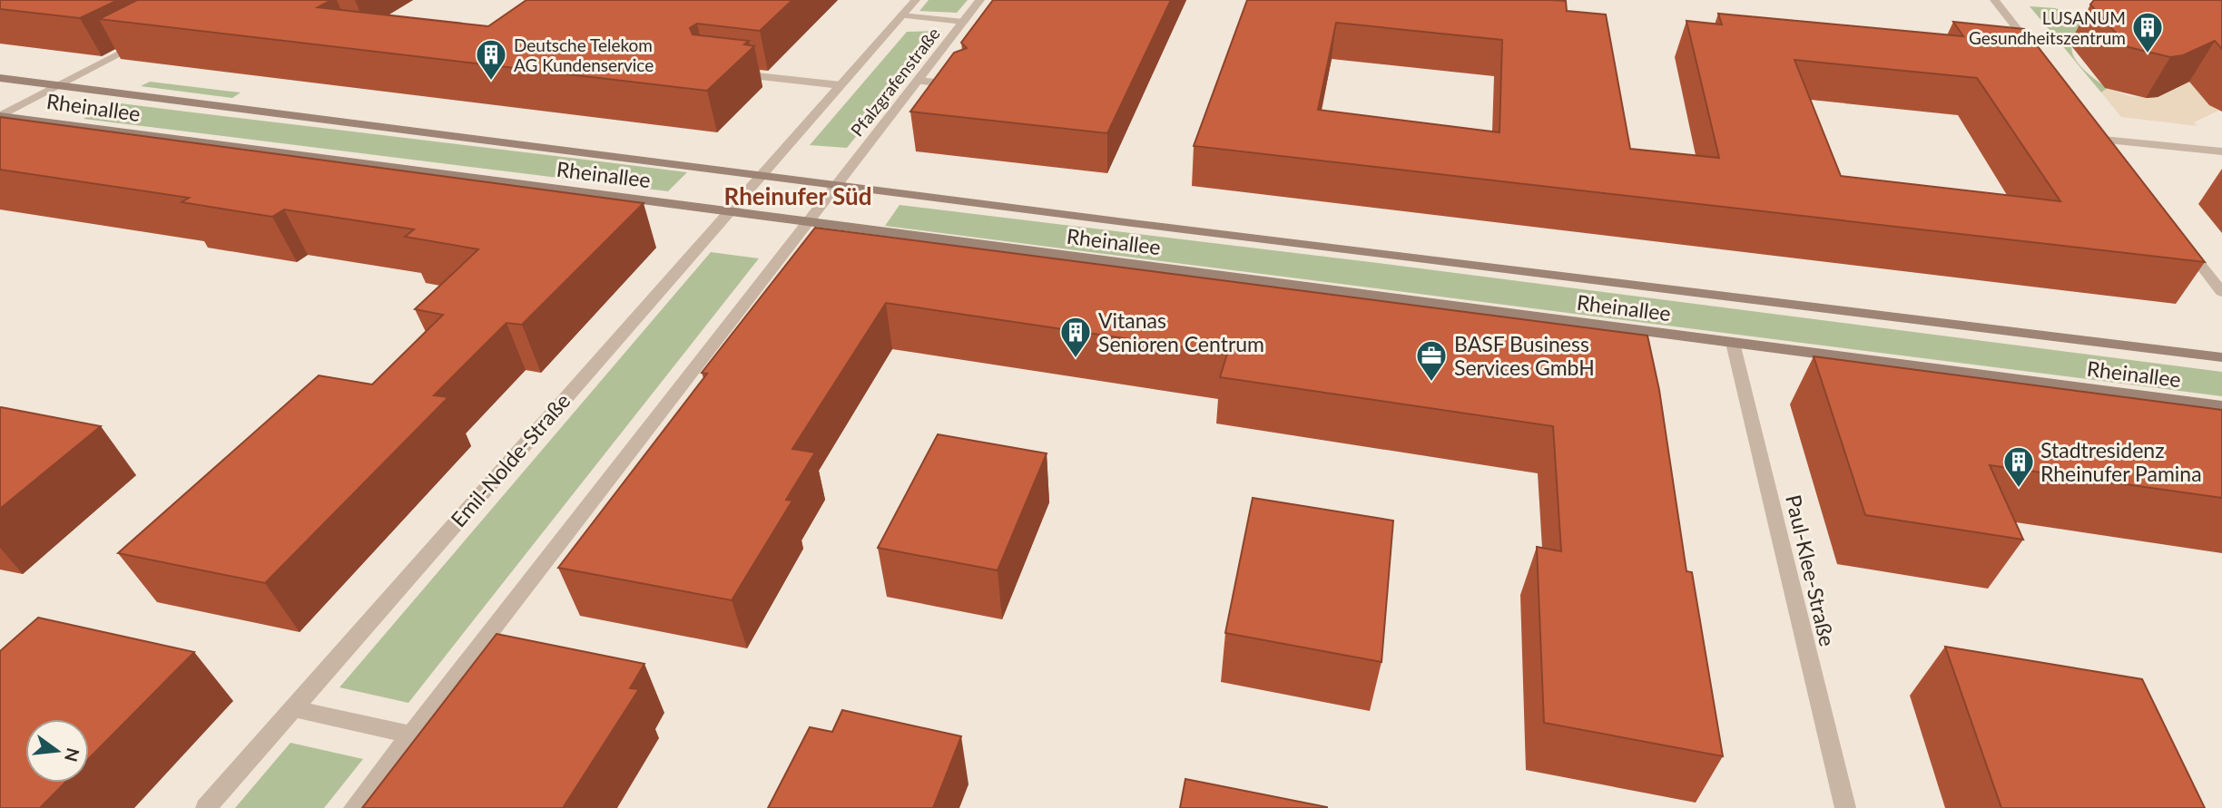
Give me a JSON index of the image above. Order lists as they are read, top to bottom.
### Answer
{
  "streets": {
    "street": [
      "Pfalzgrafenstraße",
      "Rheinallee",
      "Emil-Nolde-Straße",
      "Paul-Klee-Straße"
    ]
  },
  "crossings": [
    ["Pfalzgrafenstraße", "Rheinallee"],
    ["Pfalzgrafenstraße", "Emil-Nolde-Straße"],
    ["Rheinallee", "Emil-Nolde-Straße"],
    ["Rheinallee", "Paul-Klee-Straße"]
  ],
  "districts": ["Rheinufer Süd"],
  "places": {
    "building": [
      "LUSANUM Gesundheitszentrum",
      "Deutsche Telekom AG Kundenservice",
      "Vitanas Senioren Centrum",
      "Stadtresidenz Rheinufer Pamina"
    ],
    "office": ["BASF Business Services GmbH"]
  },
  "north": "right"
}
